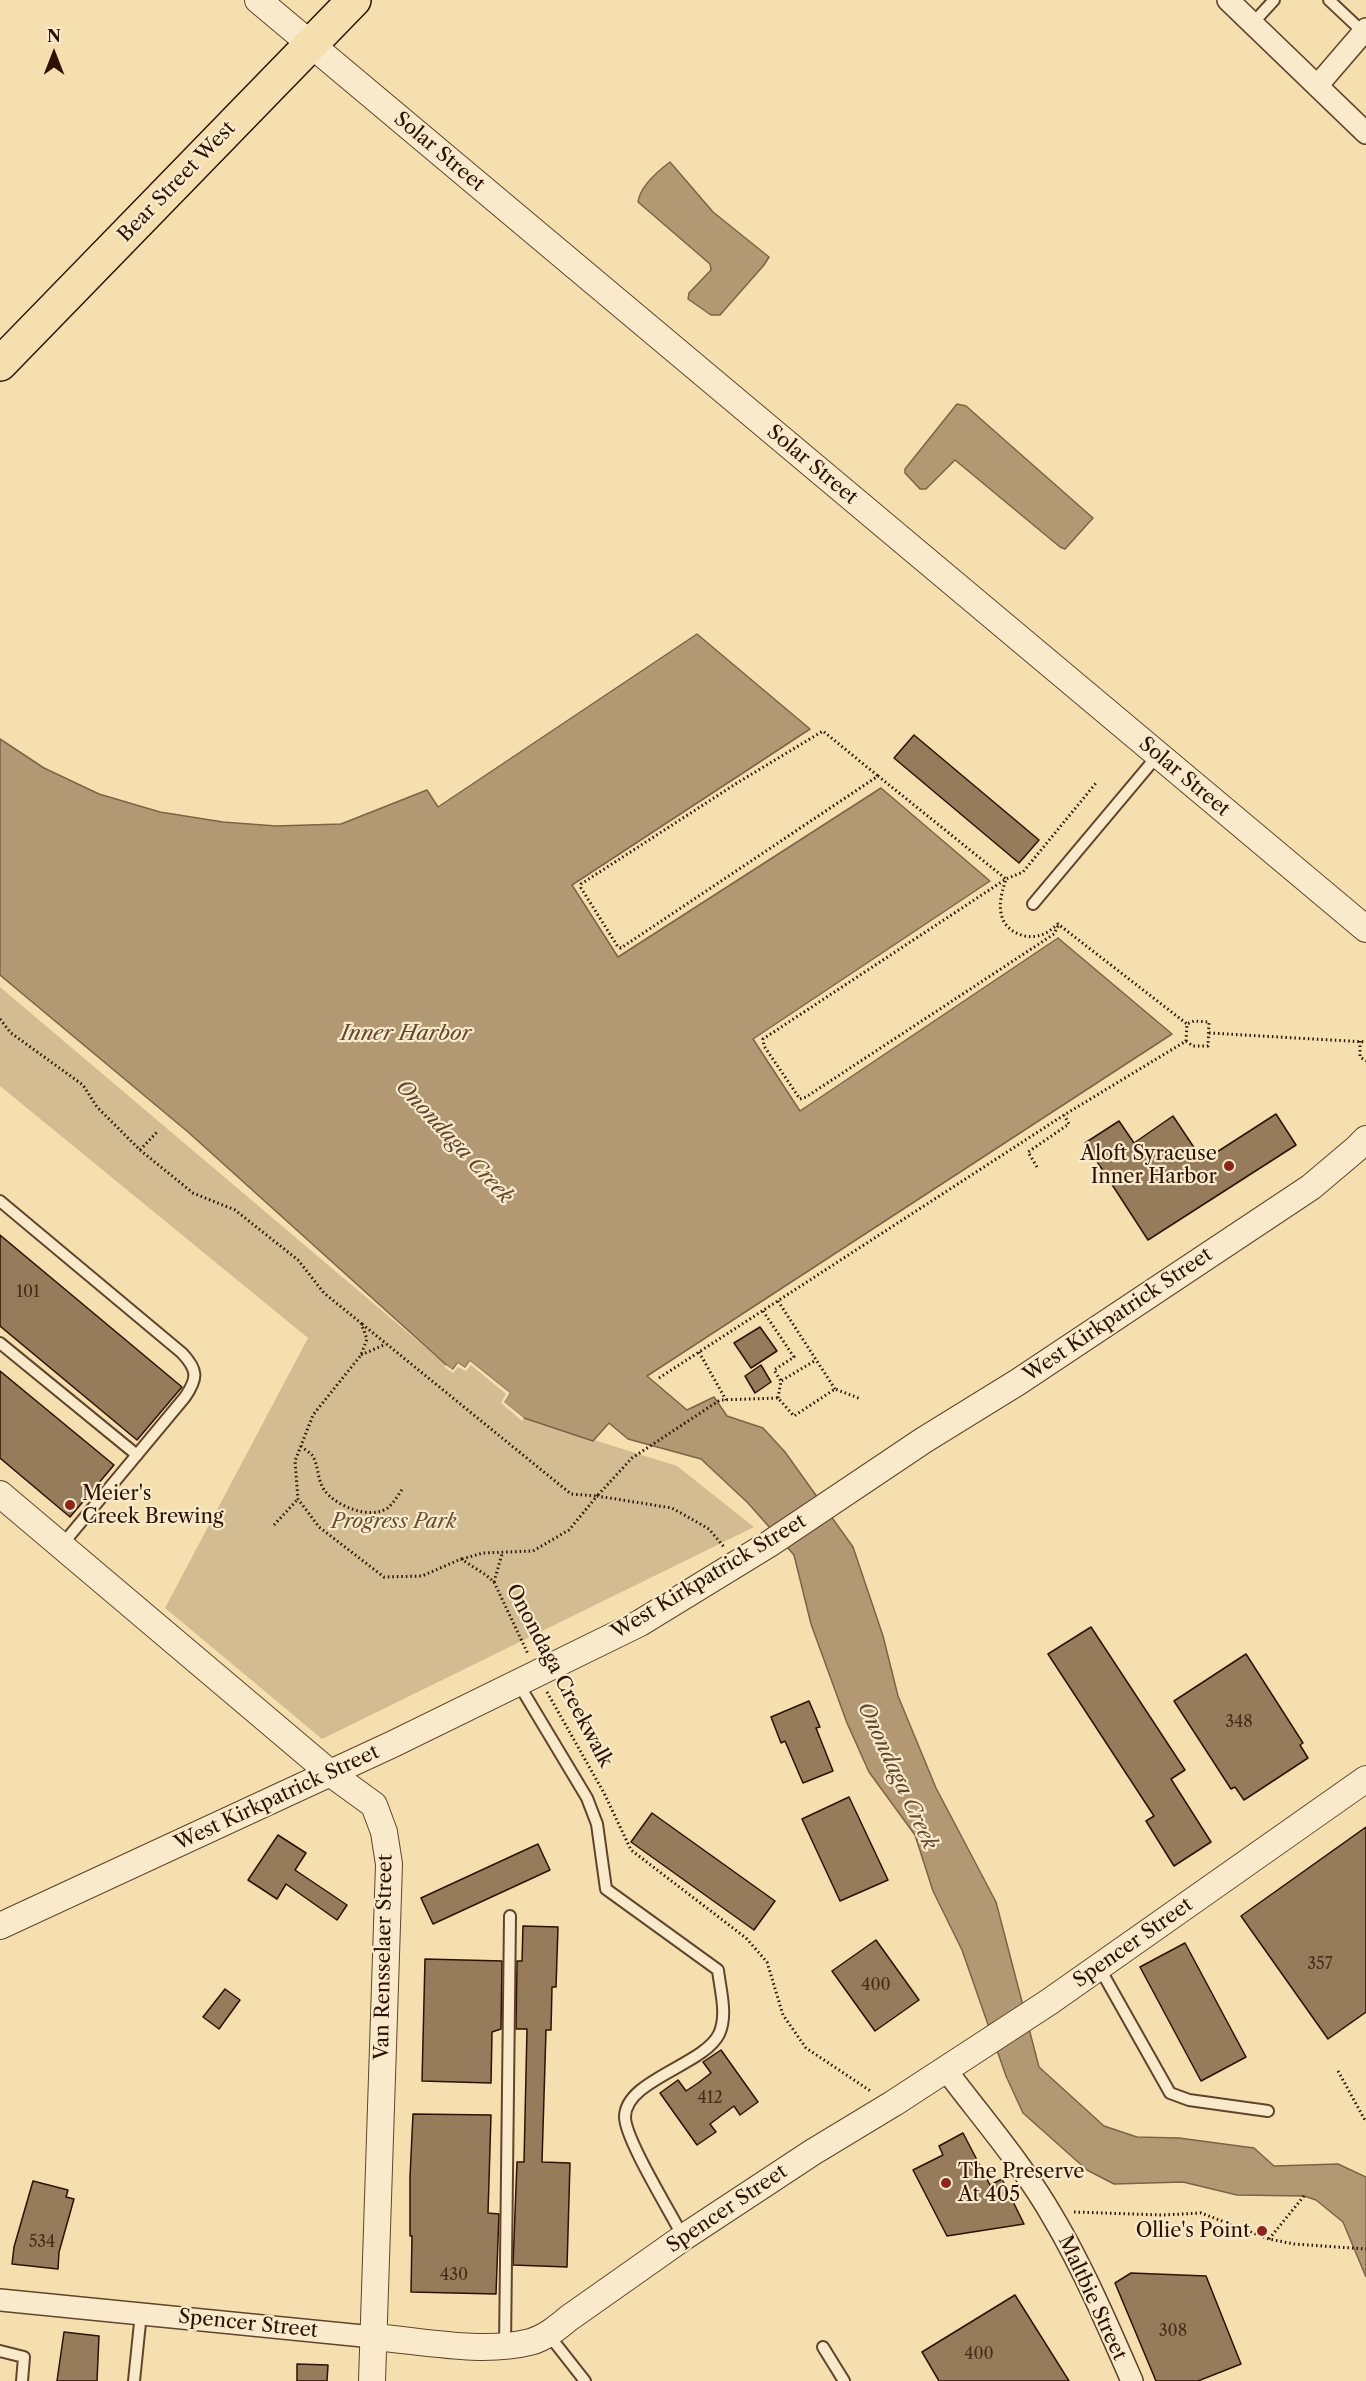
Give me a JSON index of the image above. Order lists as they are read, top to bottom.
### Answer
{
  "streets": {
    "main road": ["Bear Street West"],
    "street": [
      "Solar Street",
      "West Kirkpatrick Street",
      "Spencer Street",
      "Van Rensselaer Street",
      "Maltbie Street"
    ],
    "path": ["Onondaga Creekwalk"]
  },
  "crossings": [
    ["Solar Street", "Bear Street West"],
    ["West Kirkpatrick Street", "Onondaga Creekwalk"],
    ["West Kirkpatrick Street", "Van Rensselaer Street"],
    ["Spencer Street", "Van Rensselaer Street"],
    ["Spencer Street", "Maltbie Street"]
  ],
  "water": ["Inner Harbor", "Onondaga Creek"],
  "parks": ["Progress Park"],
  "places": [
    "Aloft Syracuse Inner Harbor",
    "Meier's Creek Brewing",
    "The Preserve At 405",
    "Ollie's Point"
  ],
  "house_numbers": [
    "101",
    "348",
    "357",
    "400",
    "412",
    "534",
    "430",
    "308",
    "400"
  ],
  "north": "top"
}
